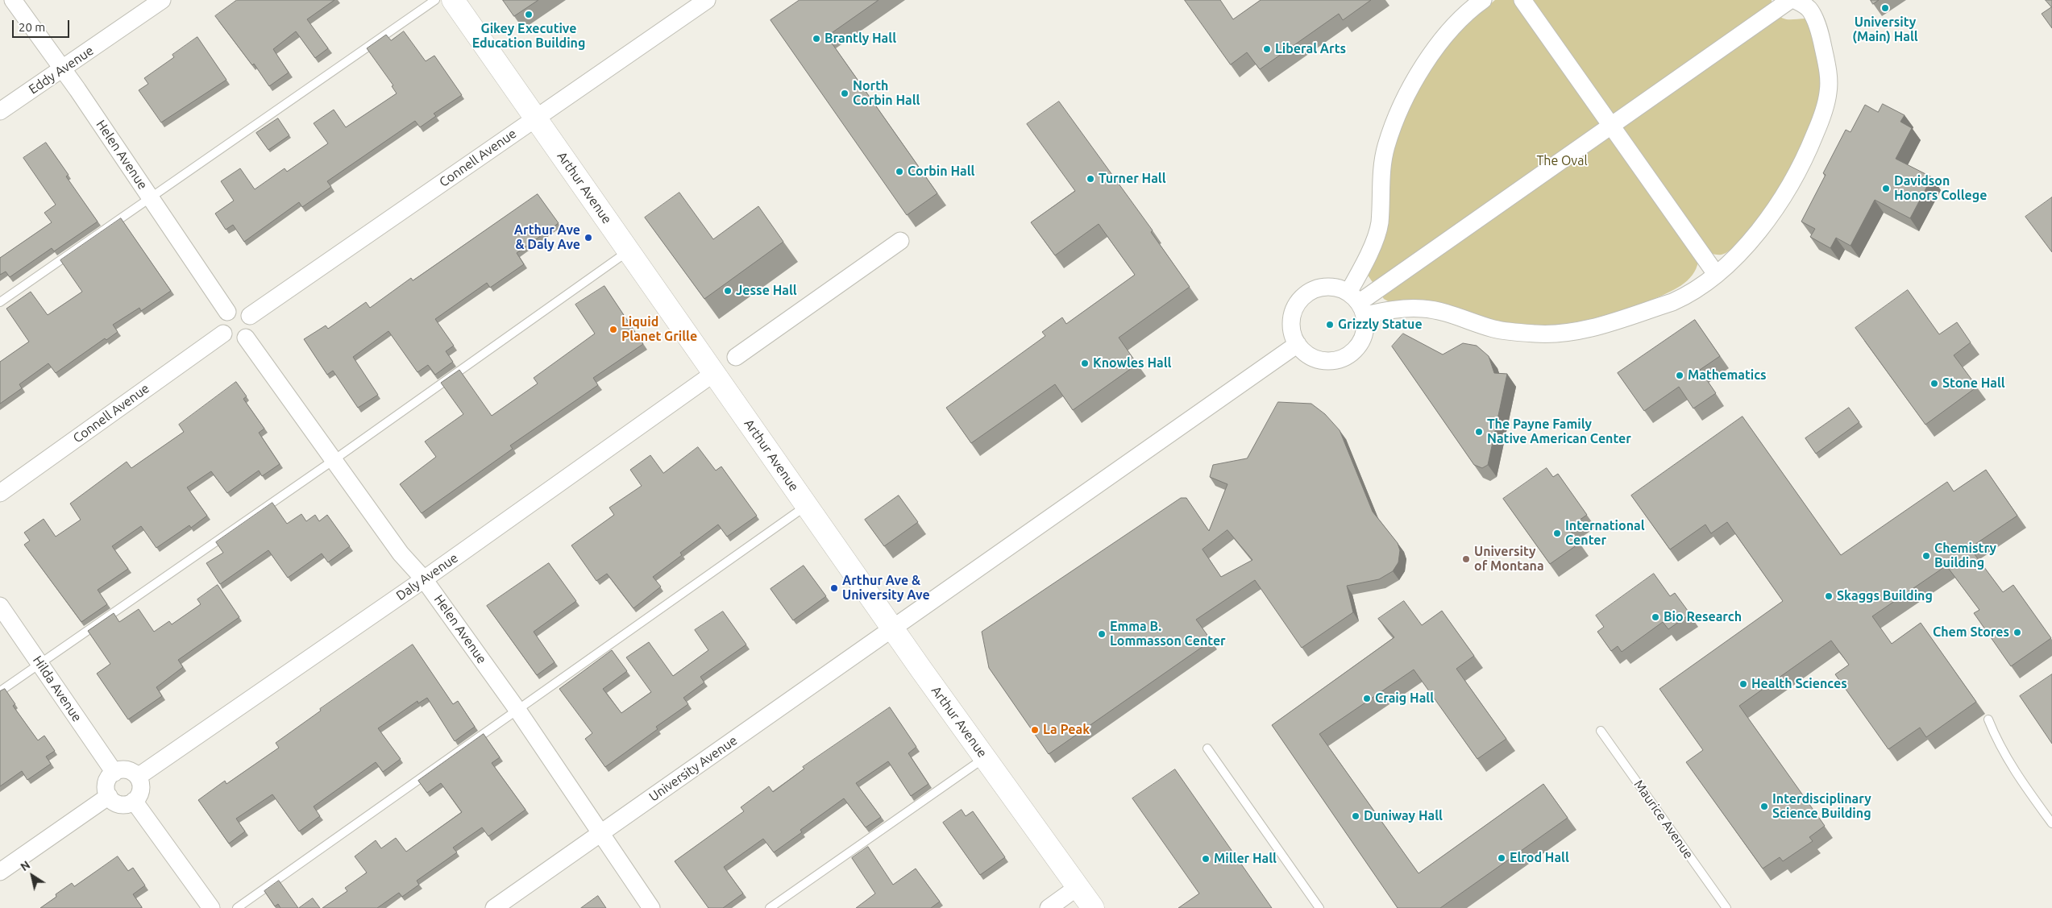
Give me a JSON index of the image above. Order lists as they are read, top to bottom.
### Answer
{
  "streets": {
    "street": [
      "Eddy Avenue",
      "Helen Avenue",
      "Connell Avenue",
      "Arthur Avenue",
      "Daly Avenue",
      "Hilda Avenue",
      "University Avenue"
    ],
    "lane": ["Maurice Avenue"]
  },
  "crossings": [
    ["Eddy Avenue", "Helen Avenue"],
    ["Helen Avenue", "Connell Avenue"],
    ["Helen Avenue", "Daly Avenue"],
    ["Helen Avenue", "University Avenue"],
    ["Connell Avenue", "Arthur Avenue"],
    ["Arthur Avenue", "Daly Avenue"],
    ["Arthur Avenue", "University Avenue"],
    ["Daly Avenue", "Hilda Avenue"]
  ],
  "parks": ["The Oval"],
  "places": [
    "University (Main) Hall",
    "Gikey Executive Education Building",
    "Brantly Hall",
    "Liberal Arts",
    "North Corbin Hall",
    "Corbin Hall",
    "Turner Hall",
    "Davidson Honors College",
    "Arthur Ave & Daly Ave",
    "Jesse Hall",
    "Grizzly Statue",
    "Liquid Planet Grille",
    "Knowles Hall",
    "Mathematics",
    "Stone Hall",
    "The Payne Family Native American Center",
    "International Center",
    "Chemistry Building",
    "University of Montana",
    "Arthur Ave & University Ave",
    "Skaggs Building",
    "Bio Research",
    "Chem Stores",
    "Emma B. Lommasson Center",
    "Health Sciences",
    "Craig Hall",
    "La Peak",
    "Interdisciplinary Science Building",
    "Duniway Hall",
    "Elrod Hall",
    "Miller Hall"
  ],
  "scale_bar": "20 m",
  "north": "top left"
}
